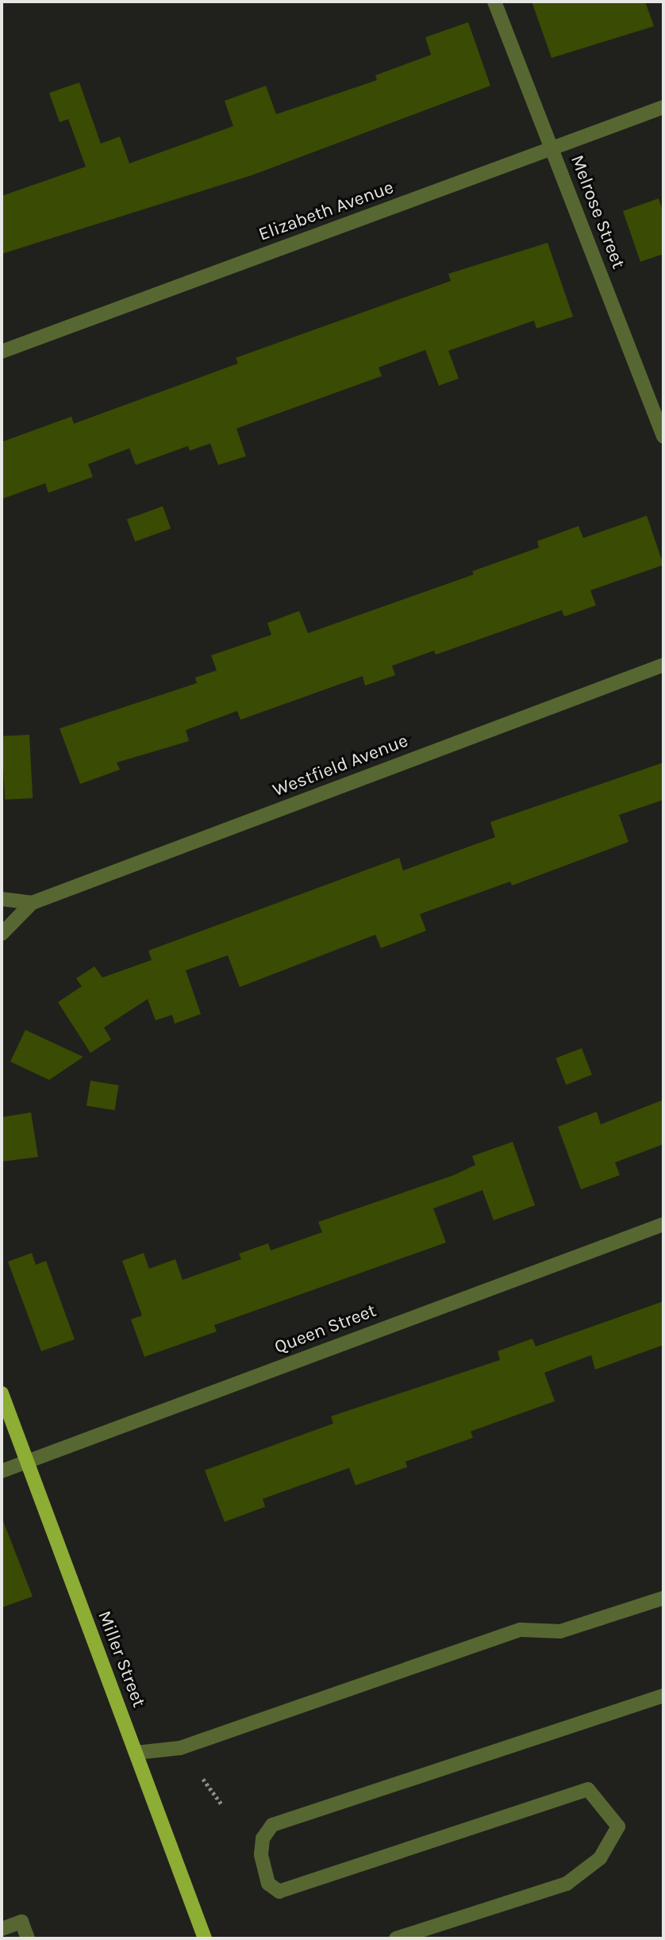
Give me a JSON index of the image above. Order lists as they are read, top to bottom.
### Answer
{
  "streets": {
    "main road": ["Miller Street"],
    "street": [
      "Elizabeth Avenue",
      "Melrose Street",
      "Westfield Avenue",
      "Queen Street"
    ]
  },
  "crossings": [
    ["Elizabeth Avenue", "Melrose Street"],
    ["Queen Street", "Miller Street"]
  ]
}
